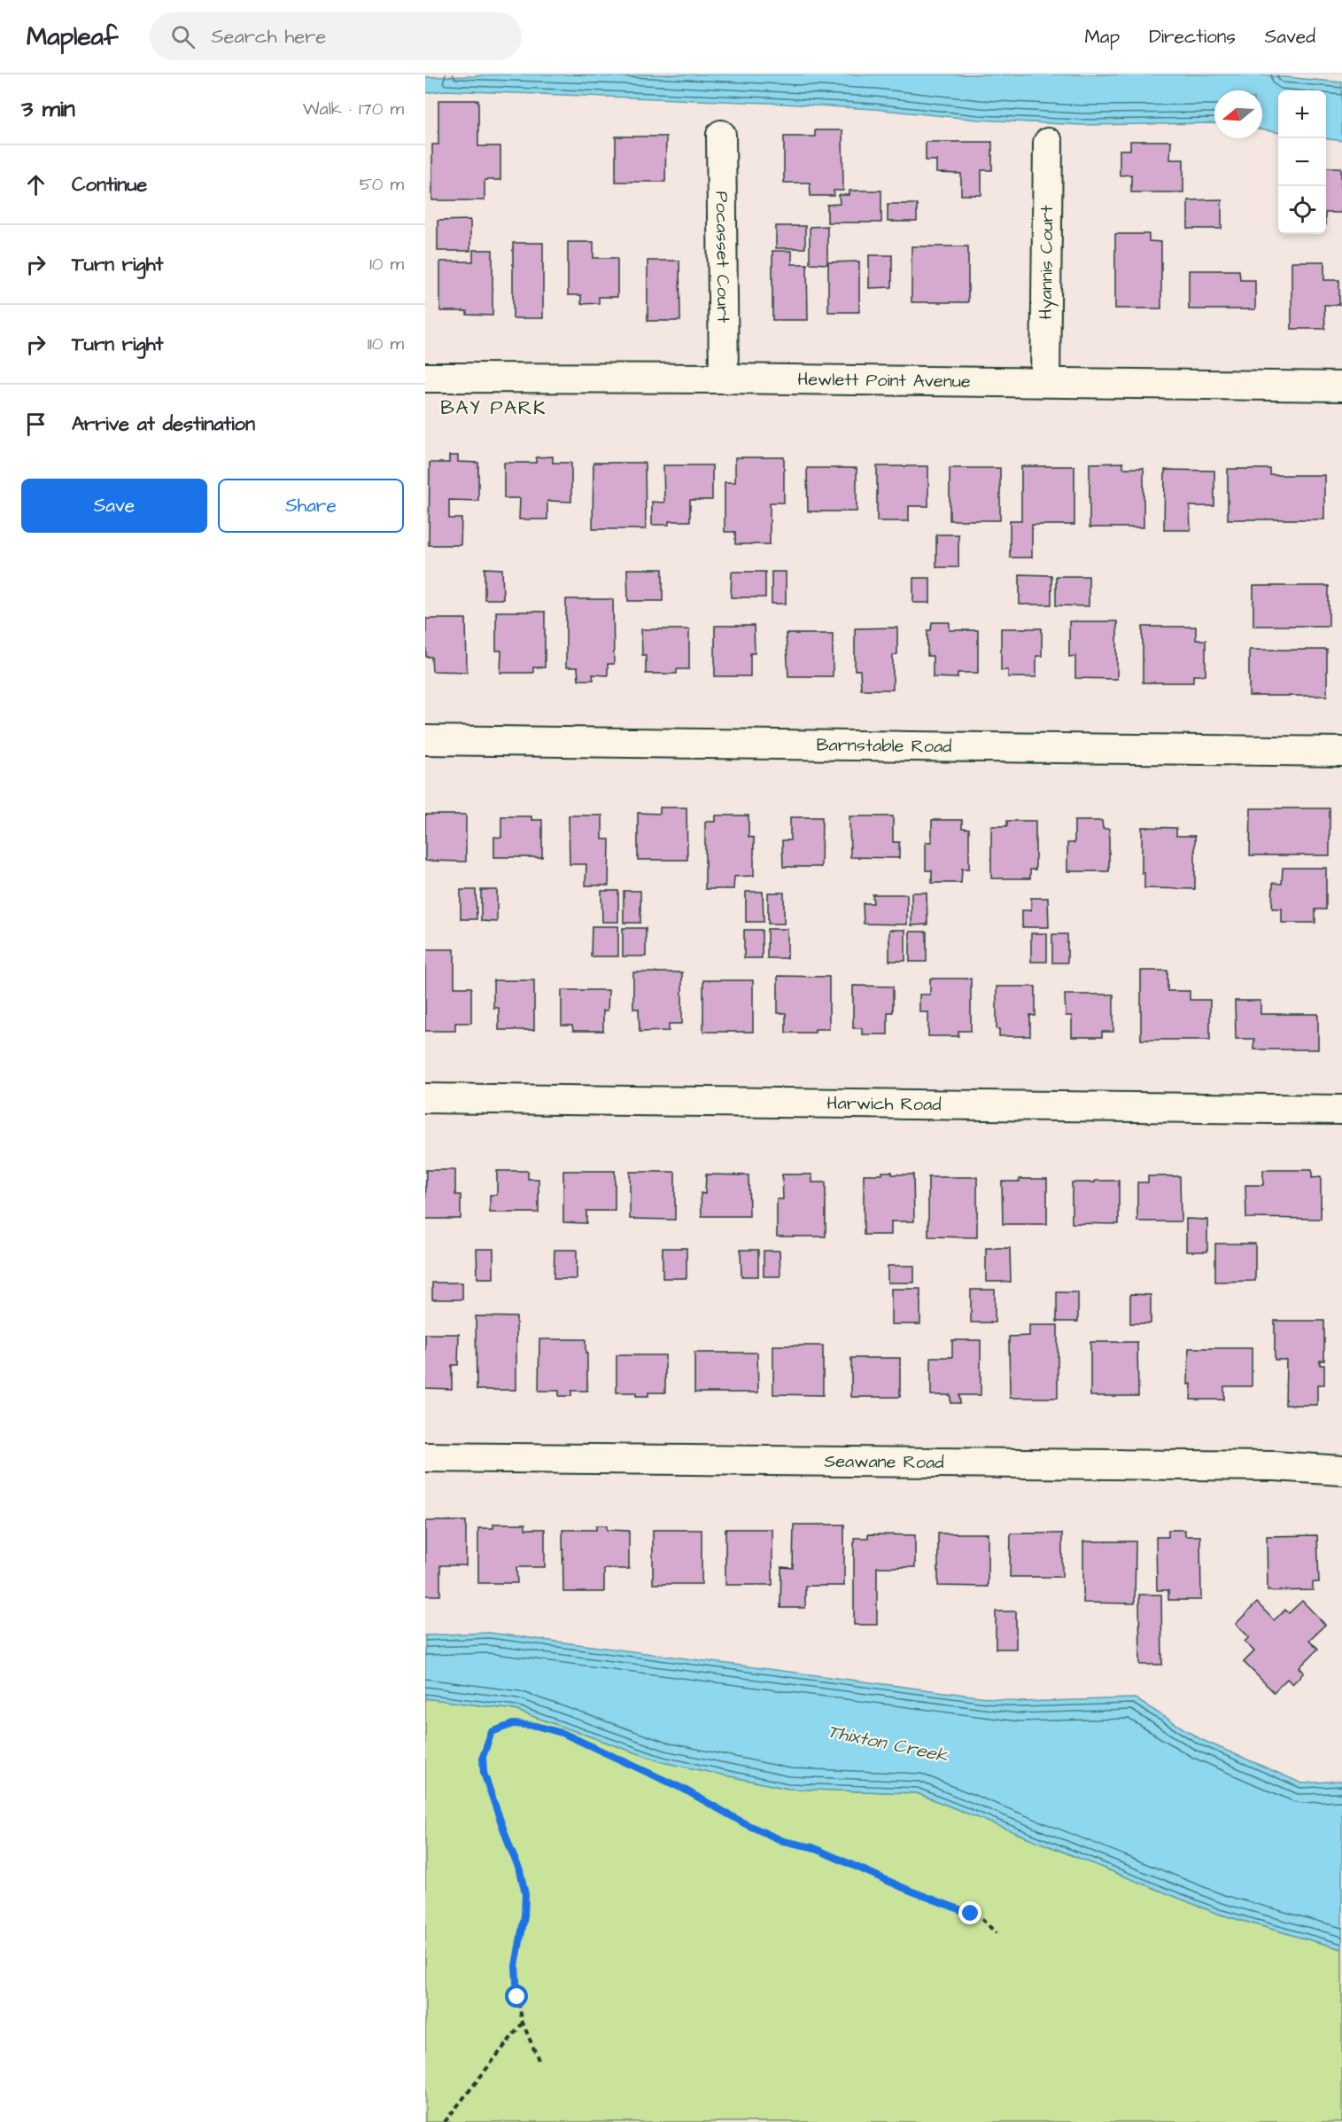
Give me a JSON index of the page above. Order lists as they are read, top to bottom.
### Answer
{
  "streets": {
    "street": [
      "Pocasset Court",
      "Hyannis Court",
      "Hewlett Point Avenue",
      "Barnstable Road",
      "Harwich Road",
      "Seawane Road"
    ]
  },
  "crossings": [
    ["Pocasset Court", "Hewlett Point Avenue"],
    ["Hyannis Court", "Hewlett Point Avenue"]
  ],
  "districts": ["BAY PARK"],
  "water": ["Thixton Creek"],
  "north": "left",
  "page": {
    "header": "Mapleaf",
    "search": "Search here",
    "nav": ["Map", "Directions", "Saved"],
    "heading": ["3 min", "Walk · 170 m"],
    "map_buttons": ["+", "−"],
    "list": [
      ["Continue", "50 m"],
      ["Turn right", "10 m"],
      ["Turn right", "110 m"],
      "Arrive at destination"
    ],
    "buttons": ["Save", "Share"]
  }
}
